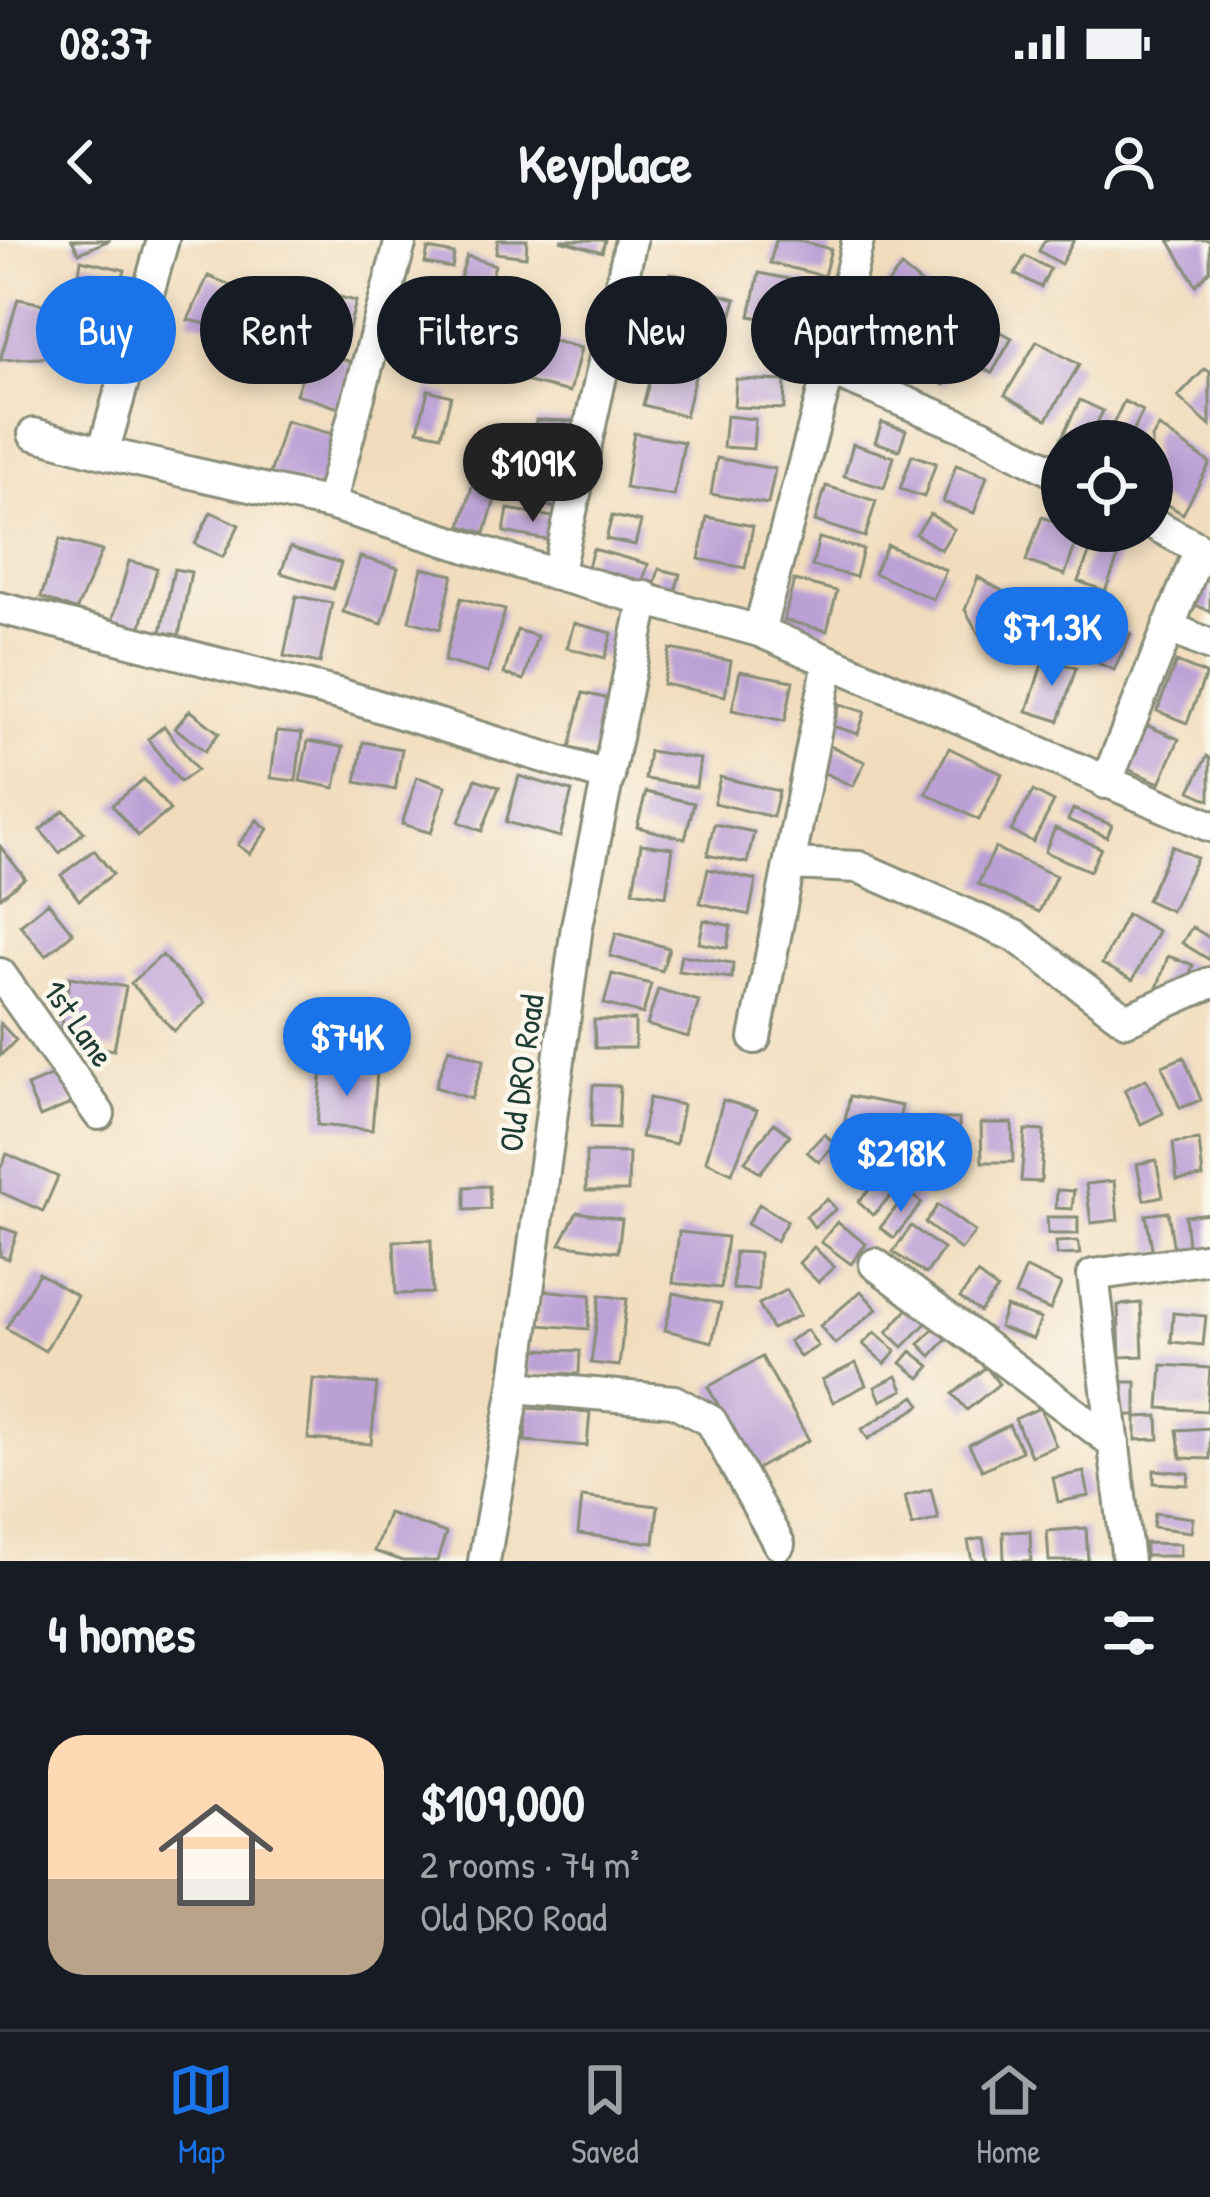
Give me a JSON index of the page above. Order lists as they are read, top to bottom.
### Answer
{
  "streets": {
    "street": ["1st Lane", "Old DRO Road"]
  },
  "page": {
    "status": "08:37",
    "header": "Keyplace",
    "chip": [
      "Buy",
      "Rent",
      "Filters",
      "New",
      "Apartment"
    ],
    "price": [
      "$109K",
      "$71.3K",
      "$74K",
      "$218K"
    ],
    "heading": "4 homes",
    "list": [
      {
        "name": "$109,000",
        "note": "2 rooms · 74 m² · Old DRO Road"
      }
    ],
    "tabs": ["Map", "Saved", "Home"]
  }
}
